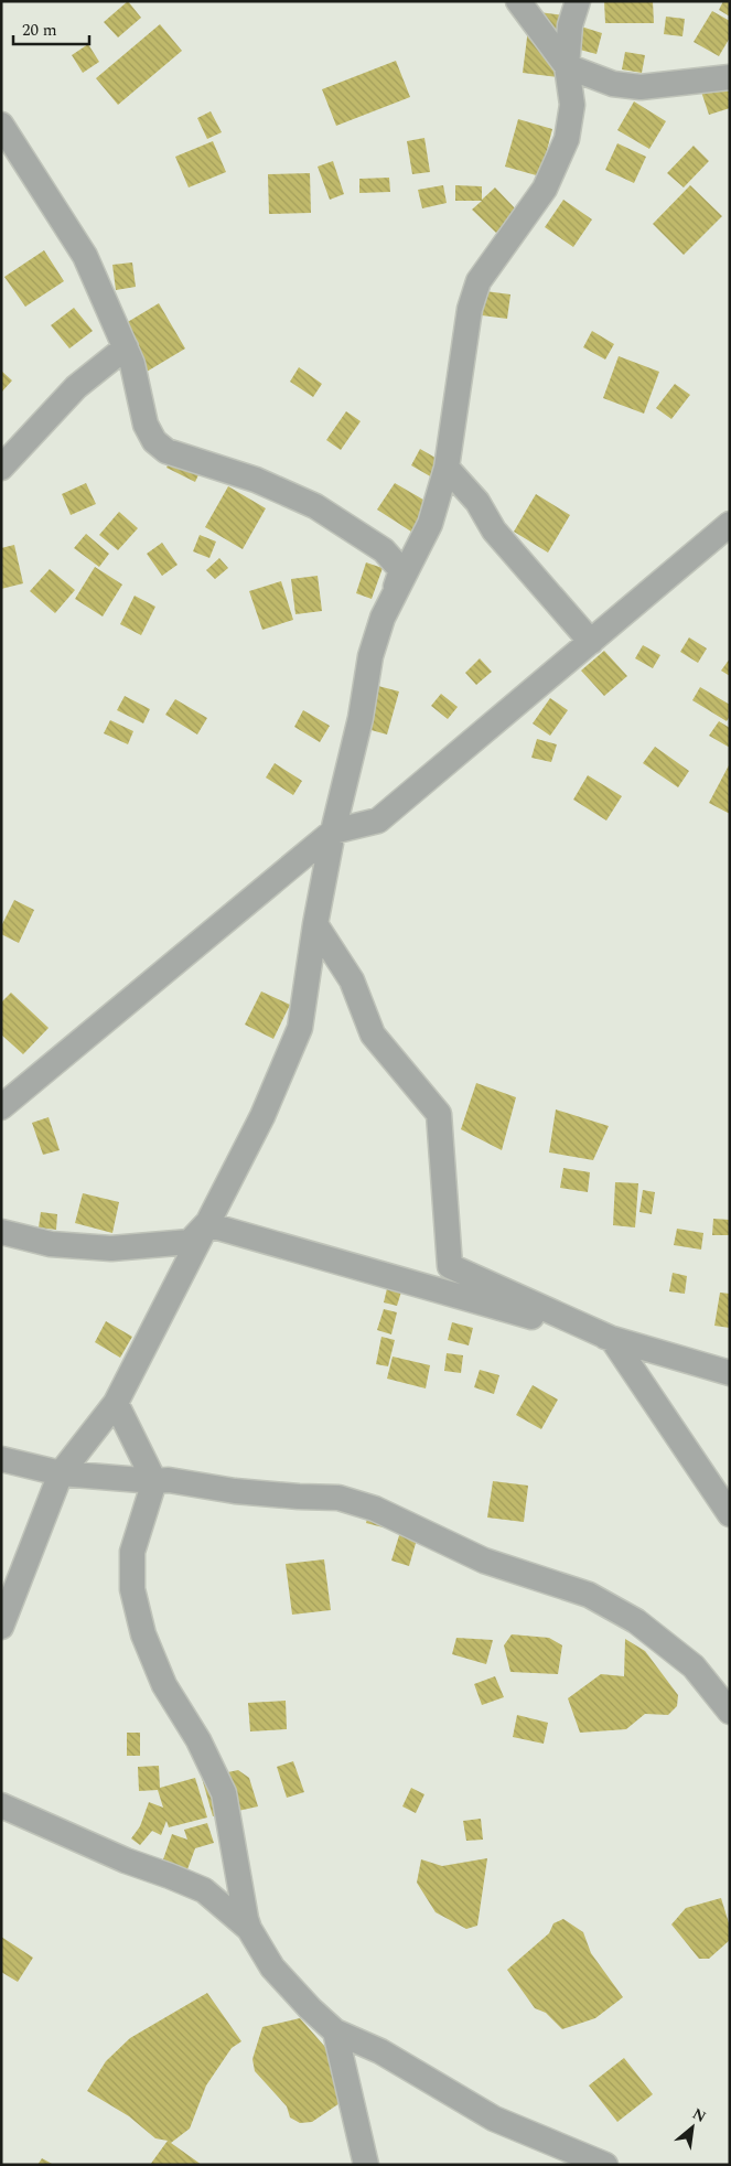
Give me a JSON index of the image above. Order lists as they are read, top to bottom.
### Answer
{
  "scale_bar": "20 m",
  "north": "top right"
}
